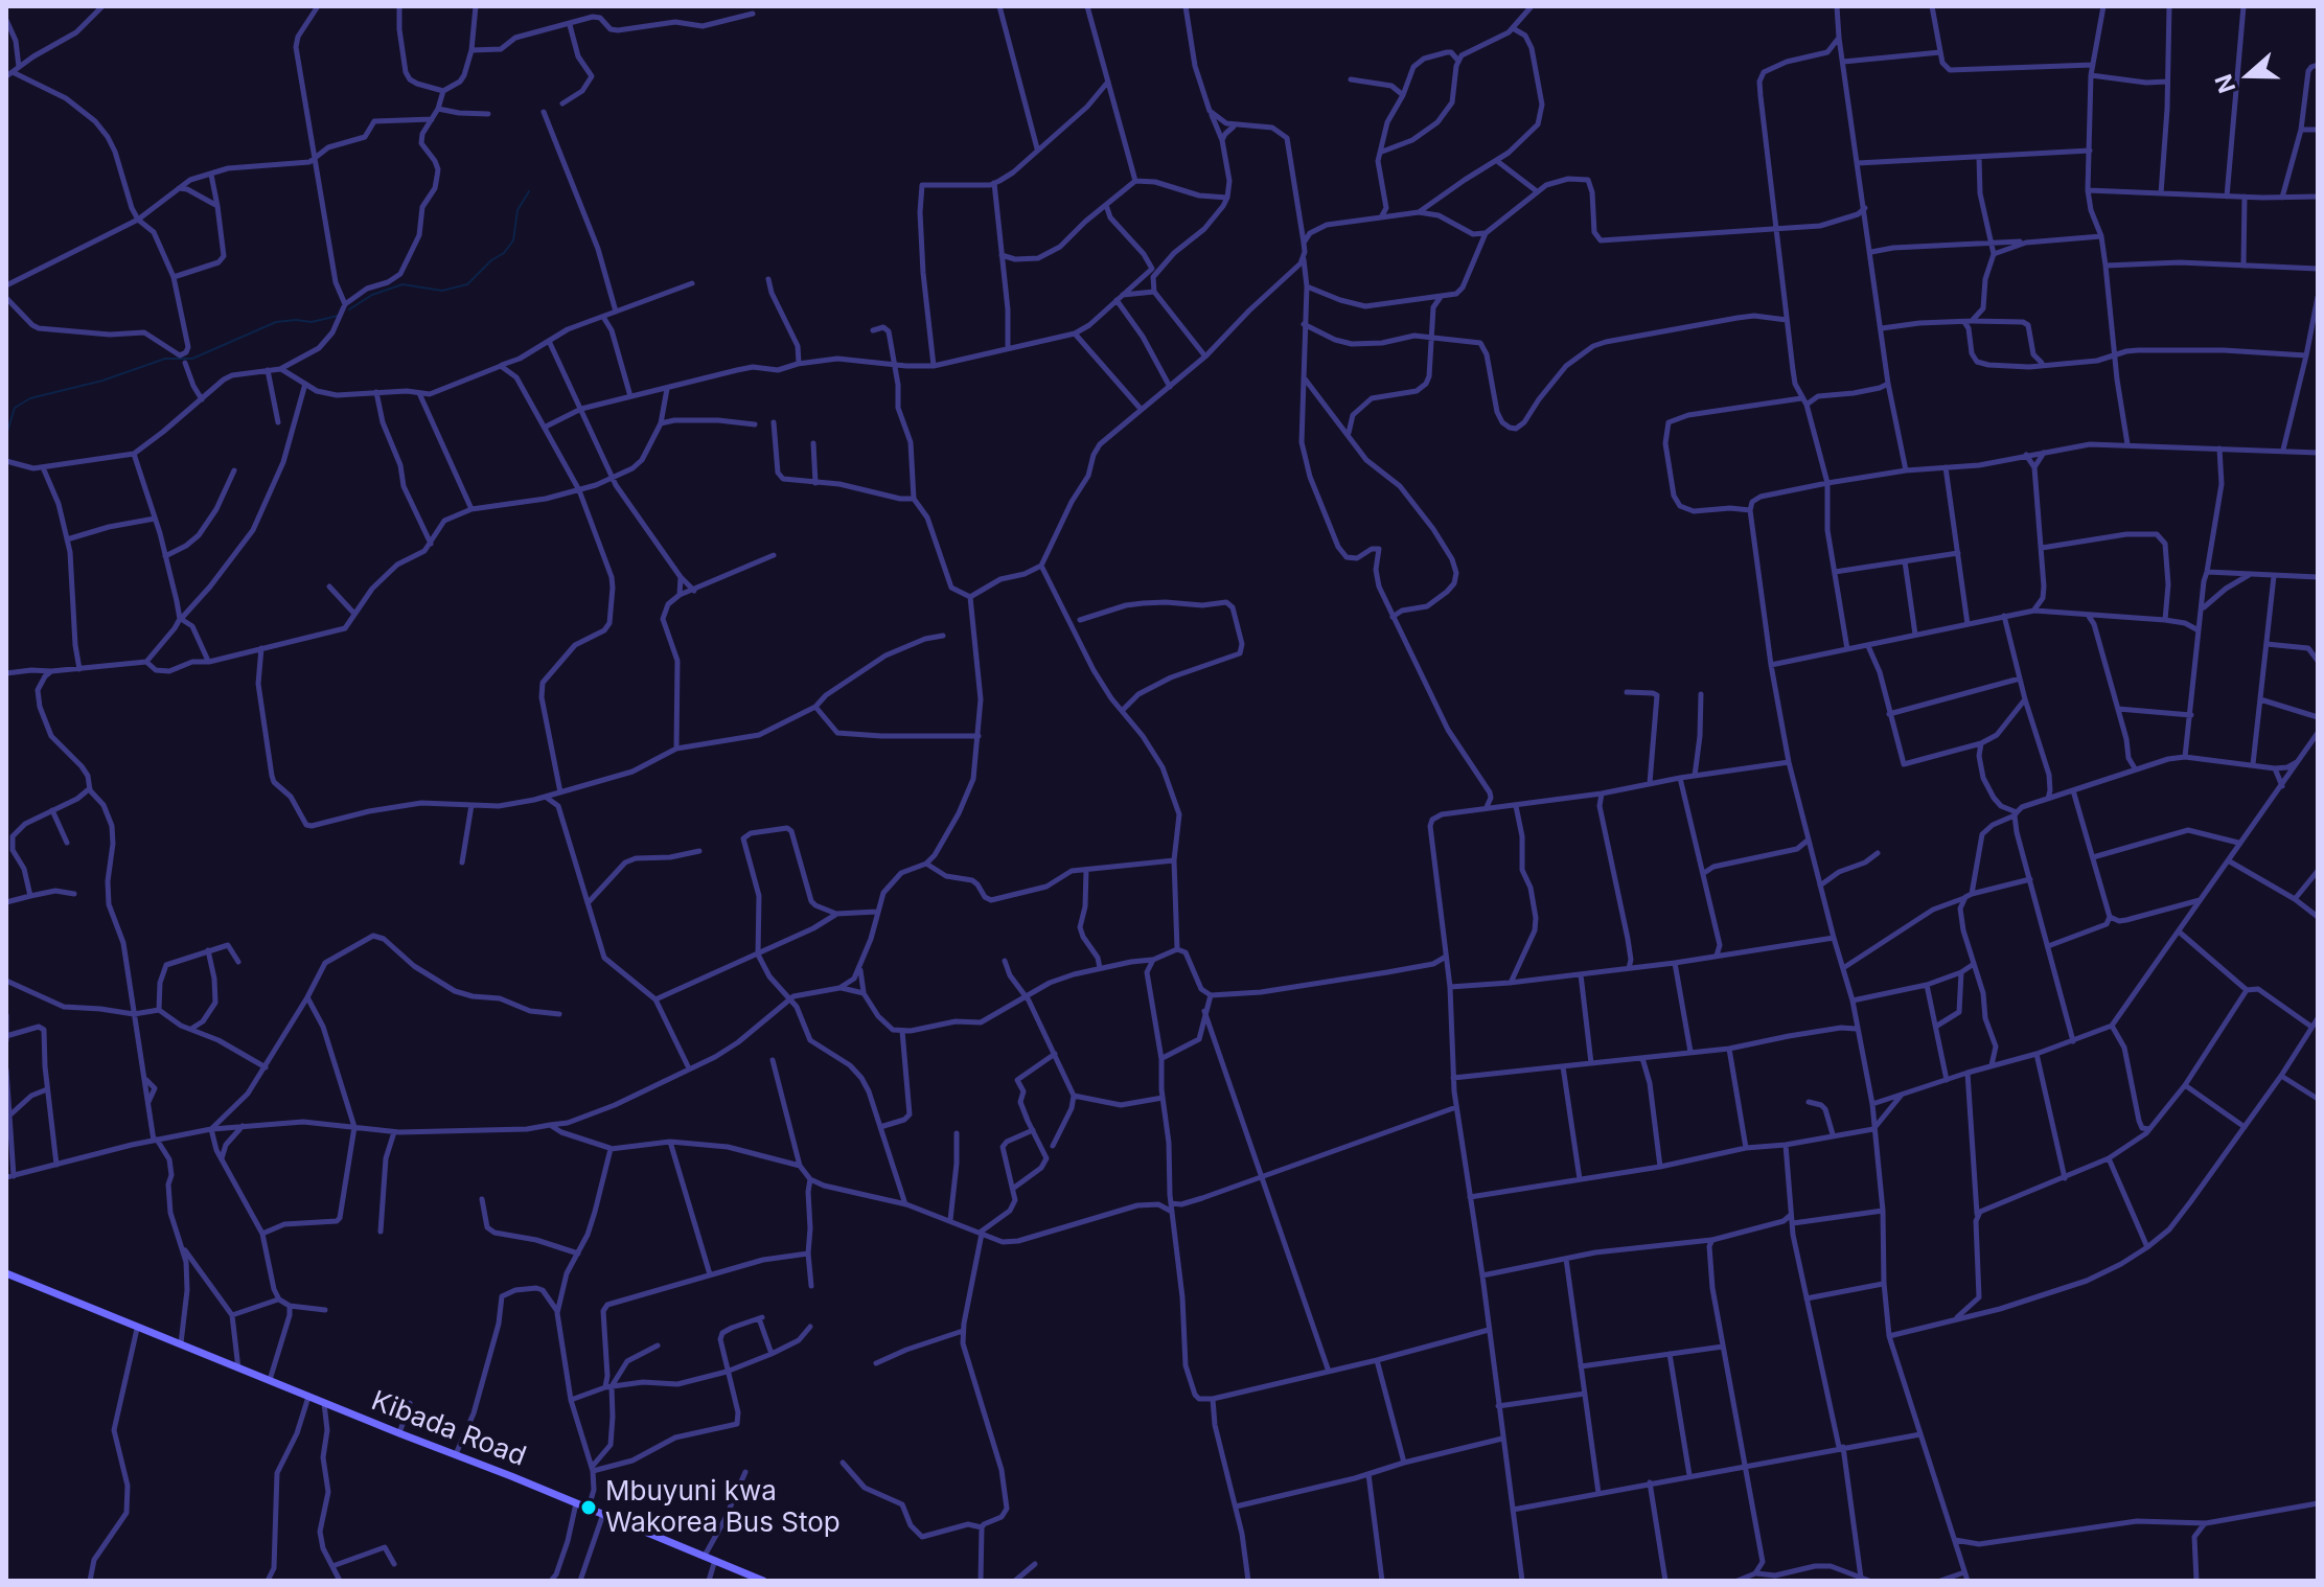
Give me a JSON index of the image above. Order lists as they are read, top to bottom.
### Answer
{
  "streets": {
    "main road": ["Kibada Road"]
  },
  "places": ["Mbuyuni kwa Wakorea Bus Stop"],
  "north": "left"
}
